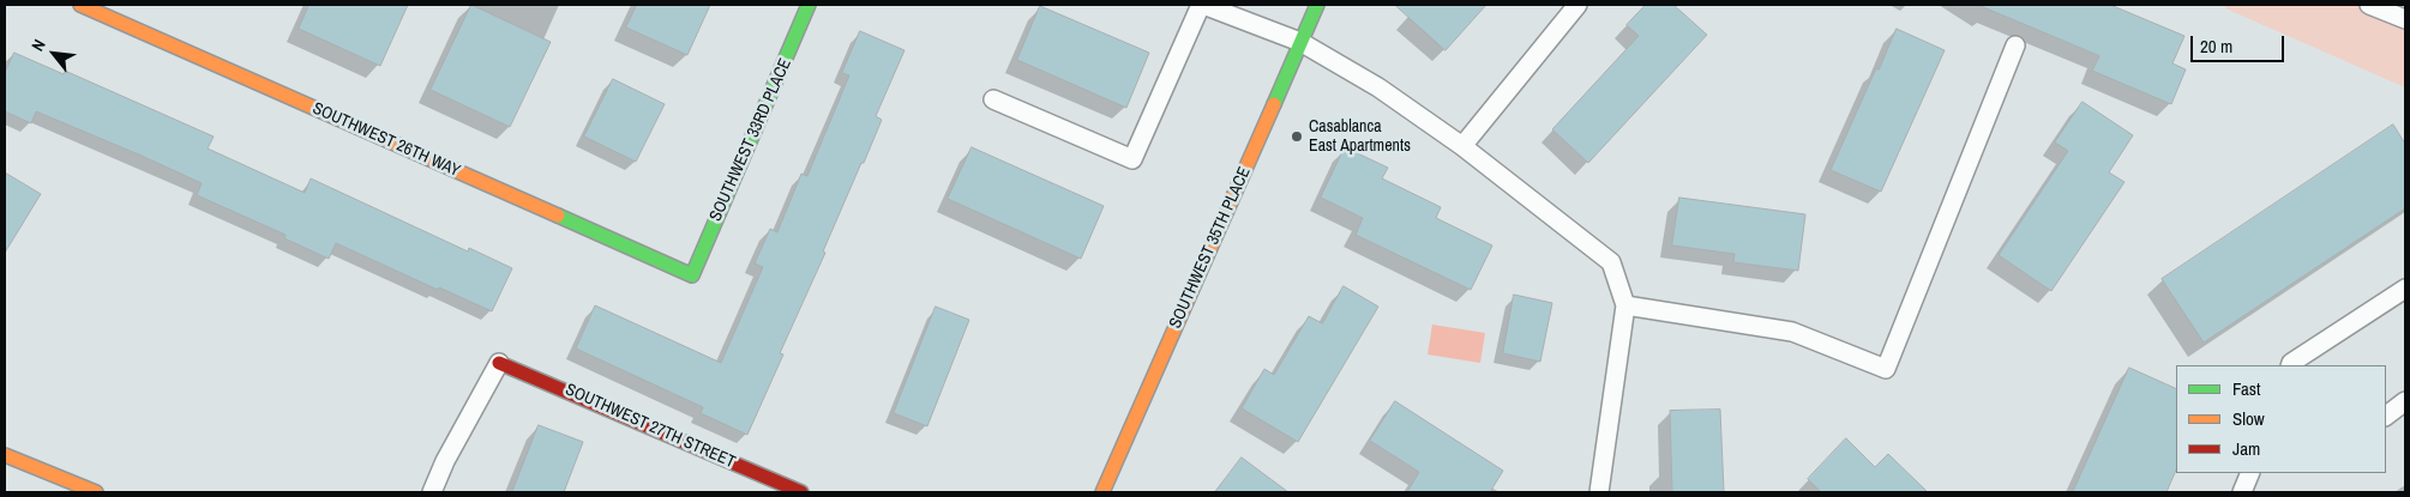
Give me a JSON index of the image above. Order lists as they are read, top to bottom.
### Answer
{
  "streets": {
    "street": [
      "SOUTHWEST 26TH WAY",
      "SOUTHWEST 33RD PLACE",
      "SOUTHWEST 35TH PLACE",
      "SOUTHWEST 27TH STREET"
    ]
  },
  "crossings": [
    ["SOUTHWEST 26TH WAY", "SOUTHWEST 33RD PLACE"]
  ],
  "places": ["Casablanca East Apartments"],
  "legend": ["Fast", "Slow", "Jam"],
  "scale_bar": "20 m",
  "north": "top left"
}
